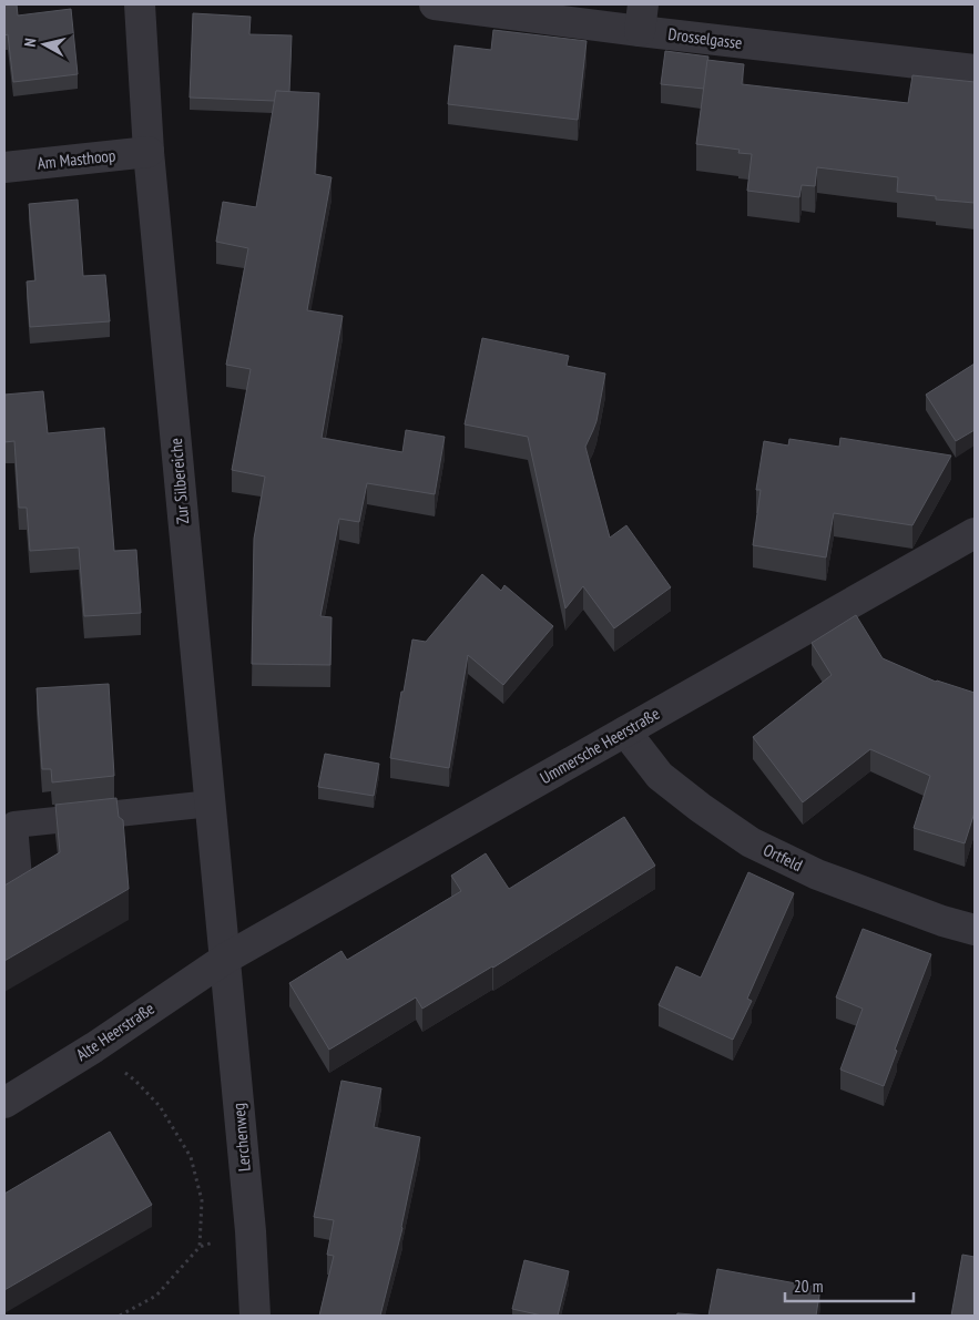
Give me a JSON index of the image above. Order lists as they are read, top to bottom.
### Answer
{
  "streets": {
    "street": [
      "Drosselgasse",
      "Am Masthoop",
      "Zur Silbereiche",
      "Ummersche Heerstraße",
      "Ortfeld",
      "Alte Heerstraße",
      "Lerchenweg"
    ]
  },
  "crossings": [
    ["Am Masthoop", "Zur Silbereiche"],
    ["Zur Silbereiche", "Ummersche Heerstraße"],
    ["Zur Silbereiche", "Alte Heerstraße"],
    ["Zur Silbereiche", "Lerchenweg"],
    ["Ummersche Heerstraße", "Ortfeld"],
    ["Ummersche Heerstraße", "Alte Heerstraße"],
    ["Ummersche Heerstraße", "Lerchenweg"],
    ["Alte Heerstraße", "Lerchenweg"]
  ],
  "scale_bar": "20 m",
  "north": "left"
}
